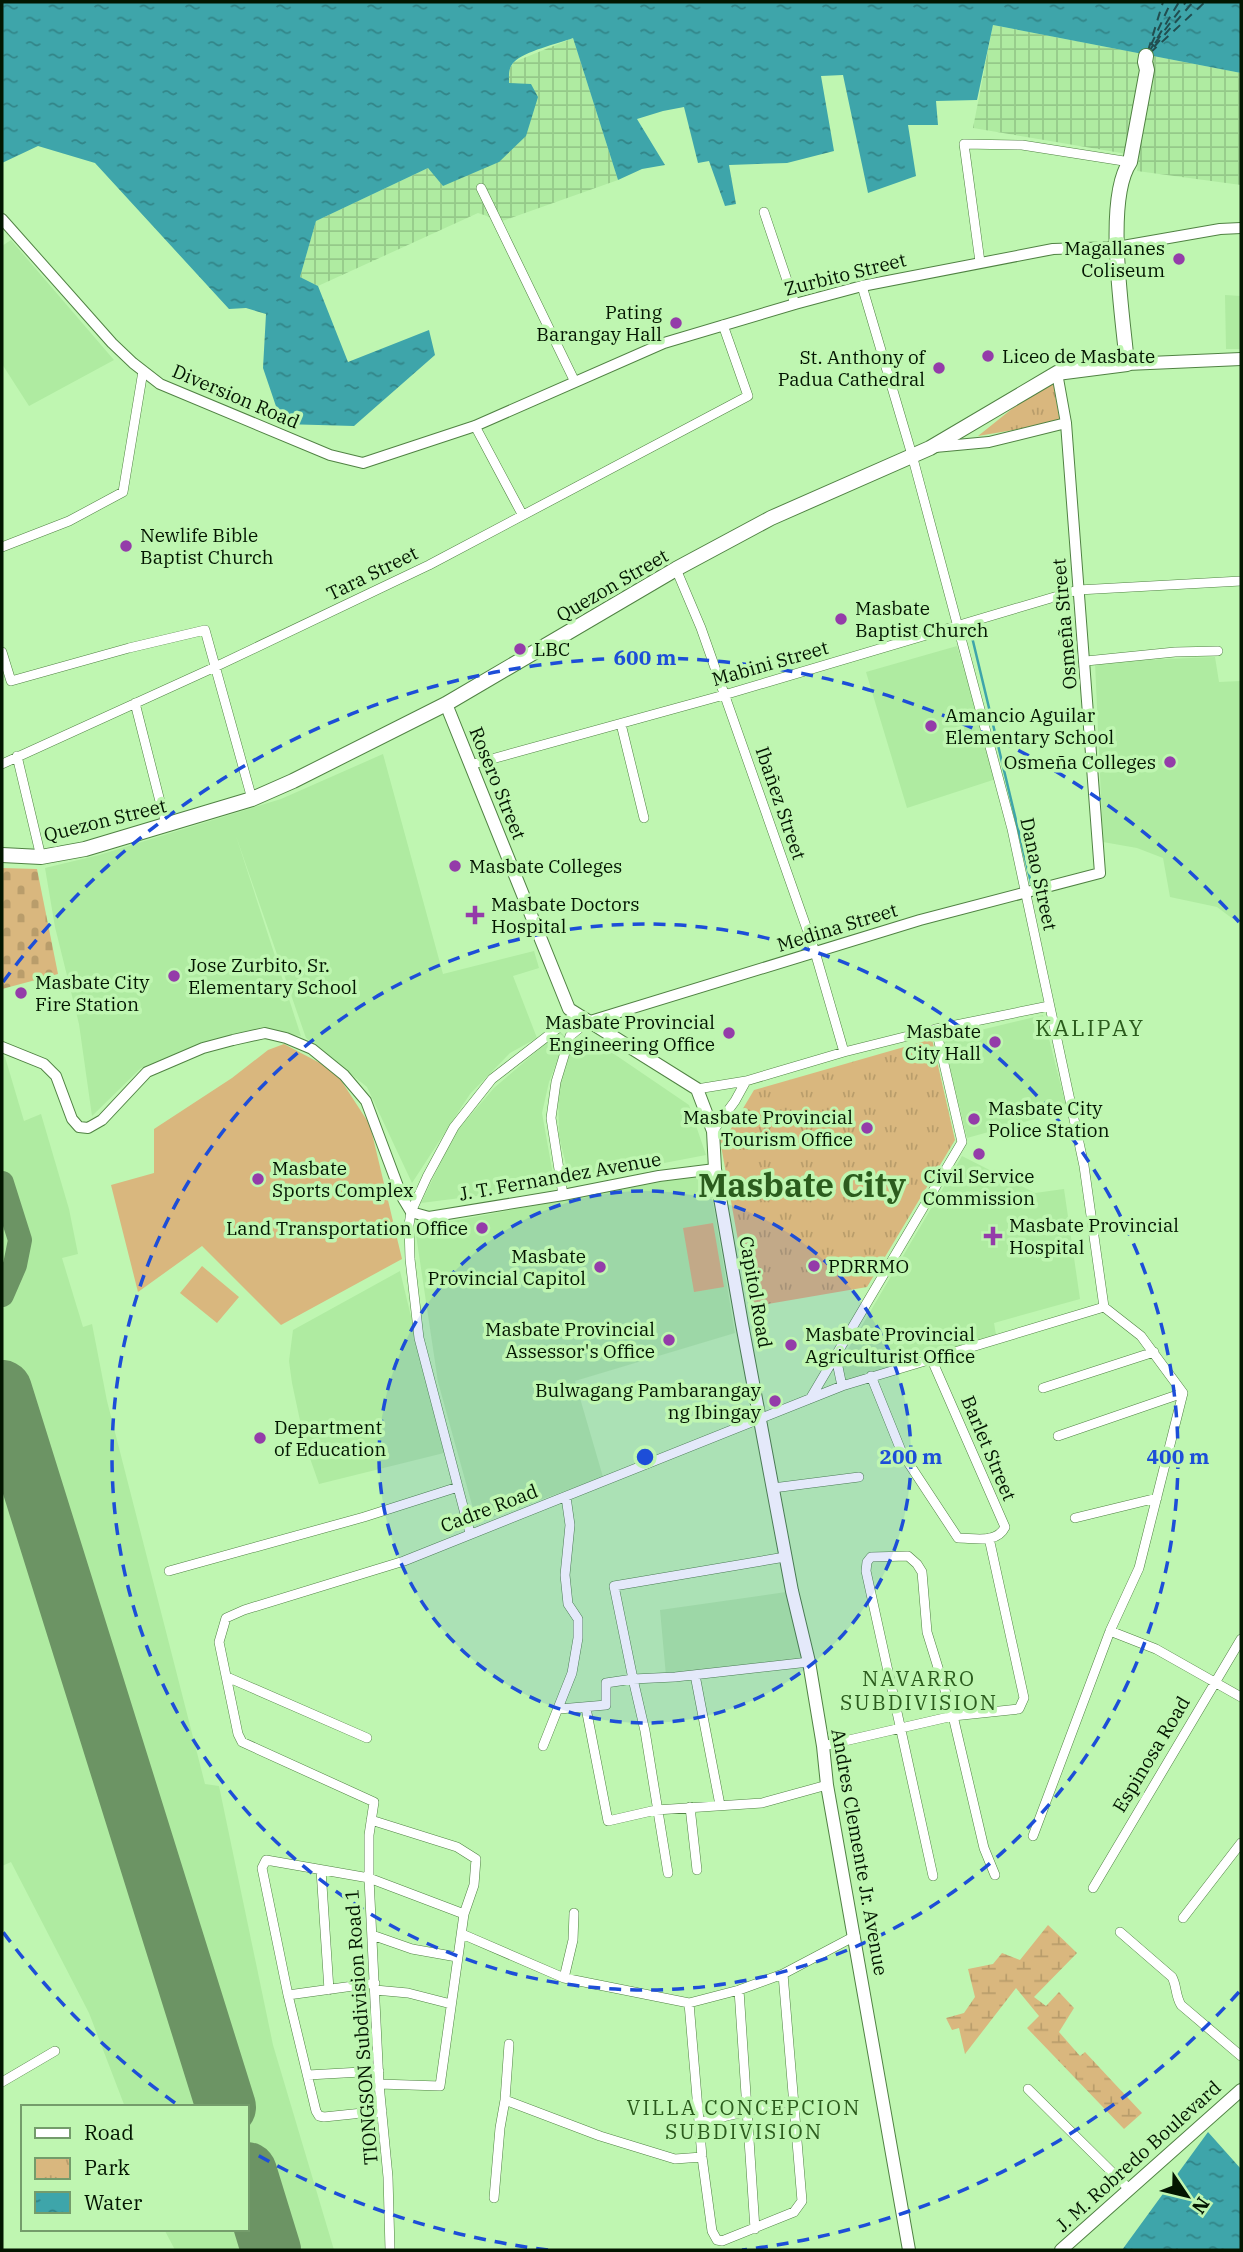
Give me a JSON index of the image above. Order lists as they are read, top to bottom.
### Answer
{
  "streets": {
    "main road": [
      "Quezon Street",
      "Rosero Street",
      "Capitol Road",
      "Andres Clemente Jr. Avenue",
      "J. M. Robredo Boulevard"
    ],
    "street": [
      "Zurbito Street",
      "Diversion Road",
      "Tara Street",
      "Osmeña Street",
      "Mabini Street",
      "Ibañez Street",
      "Danao Street",
      "Medina Street",
      "J. T. Fernandez Avenue",
      "Barlet Street",
      "Cadre Road",
      "Espinosa Road",
      "TIONGSON Subdivision Road 1"
    ]
  },
  "crossings": [
    ["Zurbito Street", "Diversion Road"],
    ["Zurbito Street", "Tara Street"],
    ["Zurbito Street", "Danao Street"],
    ["Quezon Street", "Osmeña Street"],
    ["Quezon Street", "Rosero Street"],
    ["Quezon Street", "Ibañez Street"],
    ["Quezon Street", "Danao Street"],
    ["Osmeña Street", "Mabini Street"],
    ["Osmeña Street", "Medina Street"],
    ["Mabini Street", "Rosero Street"],
    ["Mabini Street", "Ibañez Street"],
    ["Mabini Street", "Danao Street"],
    ["Rosero Street", "Medina Street"],
    ["Rosero Street", "Capitol Road"],
    ["Ibañez Street", "Medina Street"],
    ["Danao Street", "Medina Street"],
    ["Danao Street", "Cadre Road"],
    ["J. T. Fernandez Avenue", "Capitol Road"],
    ["Capitol Road", "Cadre Road"],
    ["Capitol Road", "Andres Clemente Jr. Avenue"],
    ["Barlet Street", "Cadre Road"],
    ["Cadre Road", "Andres Clemente Jr. Avenue"],
    ["Cadre Road", "TIONGSON Subdivision Road 1"]
  ],
  "districts": [
    "KALIPAY",
    "Masbate City",
    "NAVARRO SUBDIVISION",
    "VILLA CONCEPCION SUBDIVISION"
  ],
  "places": {
    "other": [
      "Magallanes Coliseum",
      "Pating Barangay Hall",
      "Liceo de Masbate",
      "St. Anthony of Padua Cathedral",
      "Newlife Bible Baptist Church",
      "Masbate Baptist Church",
      "LBC",
      "Amancio Aguilar Elementary School",
      "Osmeña Colleges",
      "Masbate Colleges",
      "Jose Zurbito, Sr. Elementary School",
      "Masbate City Fire Station",
      "Masbate Provincial Engineering Office",
      "Masbate City Hall",
      "Masbate City Police Station",
      "Masbate Provincial Tourism Office",
      "Civil Service Commission",
      "Masbate Sports Complex",
      "Land Transportation Office",
      "PDRRMO",
      "Masbate Provincial Capitol",
      "Masbate Provincial Assessor's Office",
      "Masbate Provincial Agriculturist Office",
      "Bulwagang Pambarangay ng Ibingay",
      "Department of Education"
    ],
    "health": ["Masbate Doctors Hospital", "Masbate Provincial Hospital"]
  },
  "legend": ["Road", "Park", "Water"],
  "north": "bottom right",
  "rings": ["600 m", "200 m", "400 m"]
}
